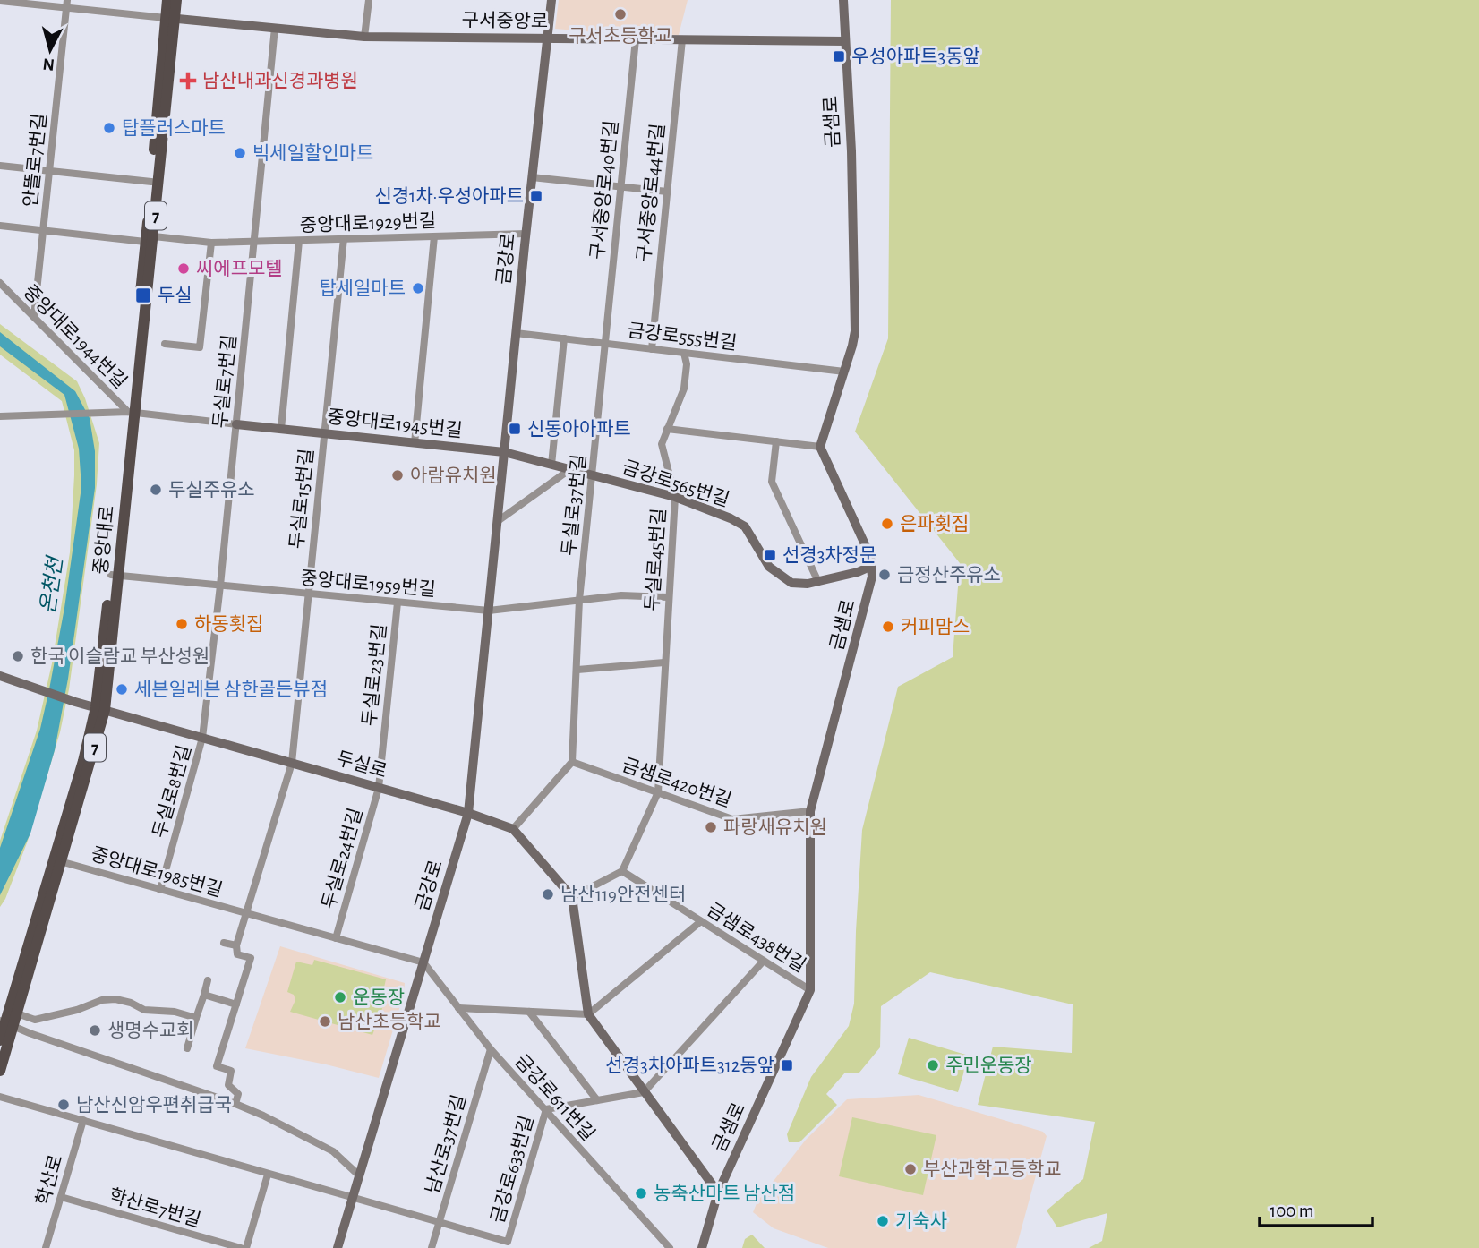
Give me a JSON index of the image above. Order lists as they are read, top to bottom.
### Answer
{
  "streets": {
    "main road": ["7", "중앙대로"],
    "street": [
      "구서중앙로",
      "금샘로",
      "안뜰로7번길",
      "구서중앙로40번길",
      "구서중앙로44번길",
      "중앙대로1929번길",
      "금강로",
      "중앙대로1944번길",
      "금강로555번길",
      "두실로7번길",
      "중앙대로1945번길",
      "금강로565번길",
      "두실로15번길",
      "두실로37번길",
      "두실로45번길",
      "중앙대로1959번길",
      "두실로23번길",
      "두실로",
      "금샘로420번길",
      "두실로8번길",
      "두실로24번길",
      "중앙대로1985번길",
      "금샘로438번길",
      "금강로611번길",
      "남산로37번길",
      "금강로633번길",
      "학산로",
      "학산로7번길"
    ]
  },
  "crossings": [
    ["구서중앙로", "금샘로"],
    ["구서중앙로", "구서중앙로40번길"],
    ["구서중앙로", "구서중앙로44번길"],
    ["구서중앙로", "금강로"],
    ["구서중앙로", "두실로7번길"],
    ["구서중앙로", "중앙대로"],
    ["금샘로", "금강로555번길"],
    ["금샘로", "금강로565번길"],
    ["금샘로", "금샘로420번길"],
    ["금샘로", "금샘로438번길"],
    ["안뜰로7번길", "중앙대로1929번길"],
    ["안뜰로7번길", "중앙대로1944번길"],
    ["구서중앙로40번길", "금강로555번길"],
    ["구서중앙로40번길", "두실로37번길"],
    ["구서중앙로44번길", "금강로555번길"],
    ["중앙대로1929번길", "금강로"],
    ["중앙대로1929번길", "두실로7번길"],
    ["중앙대로1929번길", "두실로15번길"],
    ["중앙대로1929번길", "중앙대로"],
    ["금강로", "금강로555번길"],
    ["금강로", "중앙대로1945번길"],
    ["금강로", "금강로565번길"],
    ["금강로", "중앙대로1959번길"],
    ["금강로", "두실로"],
    ["금강로", "중앙대로1985번길"],
    ["금강로", "금강로611번길"],
    ["금강로", "금강로633번길"],
    ["중앙대로1944번길", "중앙대로1945번길"],
    ["중앙대로1944번길", "중앙대로"],
    ["금강로555번길", "두실로37번길"],
    ["금강로555번길", "두실로45번길"],
    ["두실로7번길", "중앙대로1945번길"],
    ["두실로7번길", "중앙대로1959번길"],
    ["두실로7번길", "두실로"],
    ["두실로7번길", "두실로8번길"],
    ["중앙대로1945번길", "금강로565번길"],
    ["중앙대로1945번길", "두실로15번길"],
    ["중앙대로1945번길", "중앙대로"],
    ["금강로565번길", "두실로37번길"],
    ["금강로565번길", "두실로45번길"],
    ["두실로15번길", "중앙대로1959번길"],
    ["두실로15번길", "두실로"],
    ["두실로15번길", "중앙대로1985번길"],
    ["두실로37번길", "중앙대로1959번길"],
    ["두실로37번길", "금샘로420번길"],
    ["중앙대로", "중앙대로1959번길"],
    ["중앙대로", "두실로"],
    ["중앙대로", "중앙대로1985번길"],
    ["두실로45번길", "중앙대로1959번길"],
    ["두실로45번길", "금샘로420번길"],
    ["두실로45번길", "금샘로438번길"],
    ["중앙대로1959번길", "두실로23번길"],
    ["두실로23번길", "두실로"],
    ["두실로23번길", "두실로24번길"],
    ["두실로", "두실로8번길"],
    ["두실로", "두실로24번길"],
    ["두실로8번길", "중앙대로1985번길"],
    ["두실로24번길", "중앙대로1985번길"],
    ["중앙대로1985번길", "금강로611번길"],
    ["금강로611번길", "남산로37번길"],
    ["금강로611번길", "금강로633번길"],
    ["남산로37번길", "금강로633번길"],
    ["금강로633번길", "학산로"],
    ["학산로", "학산로7번길"]
  ],
  "water": ["온천천"],
  "places": {
    "other": [
      "구서초등학교",
      "탑플러스마트",
      "빅세일할인마트",
      "씨에프모텔",
      "탑세일마트",
      "아람유치원",
      "두실주유소",
      "은파횟집",
      "금정산주유소",
      "하동횟집",
      "커피맘스",
      "한국 이슬람교 부산성원",
      "세븐일레븐 삼한골든뷰점",
      "파랑새유치원",
      "남산119안전센터",
      "운동장",
      "남산초등학교",
      "생명수교회",
      "주민운동장",
      "남산신암우편취급국",
      "부산과학고등학교",
      "농축산마트 남산점",
      "기숙사"
    ],
    "transit": [
      "우성아파트3동앞",
      "신경1차·우성아파트",
      "두실",
      "신동아아파트",
      "선경3차정문",
      "선경3차아파트312동앞"
    ],
    "health": ["남산내과신경과병원"]
  },
  "scale_bar": "100 m",
  "north": "bottom"
}
